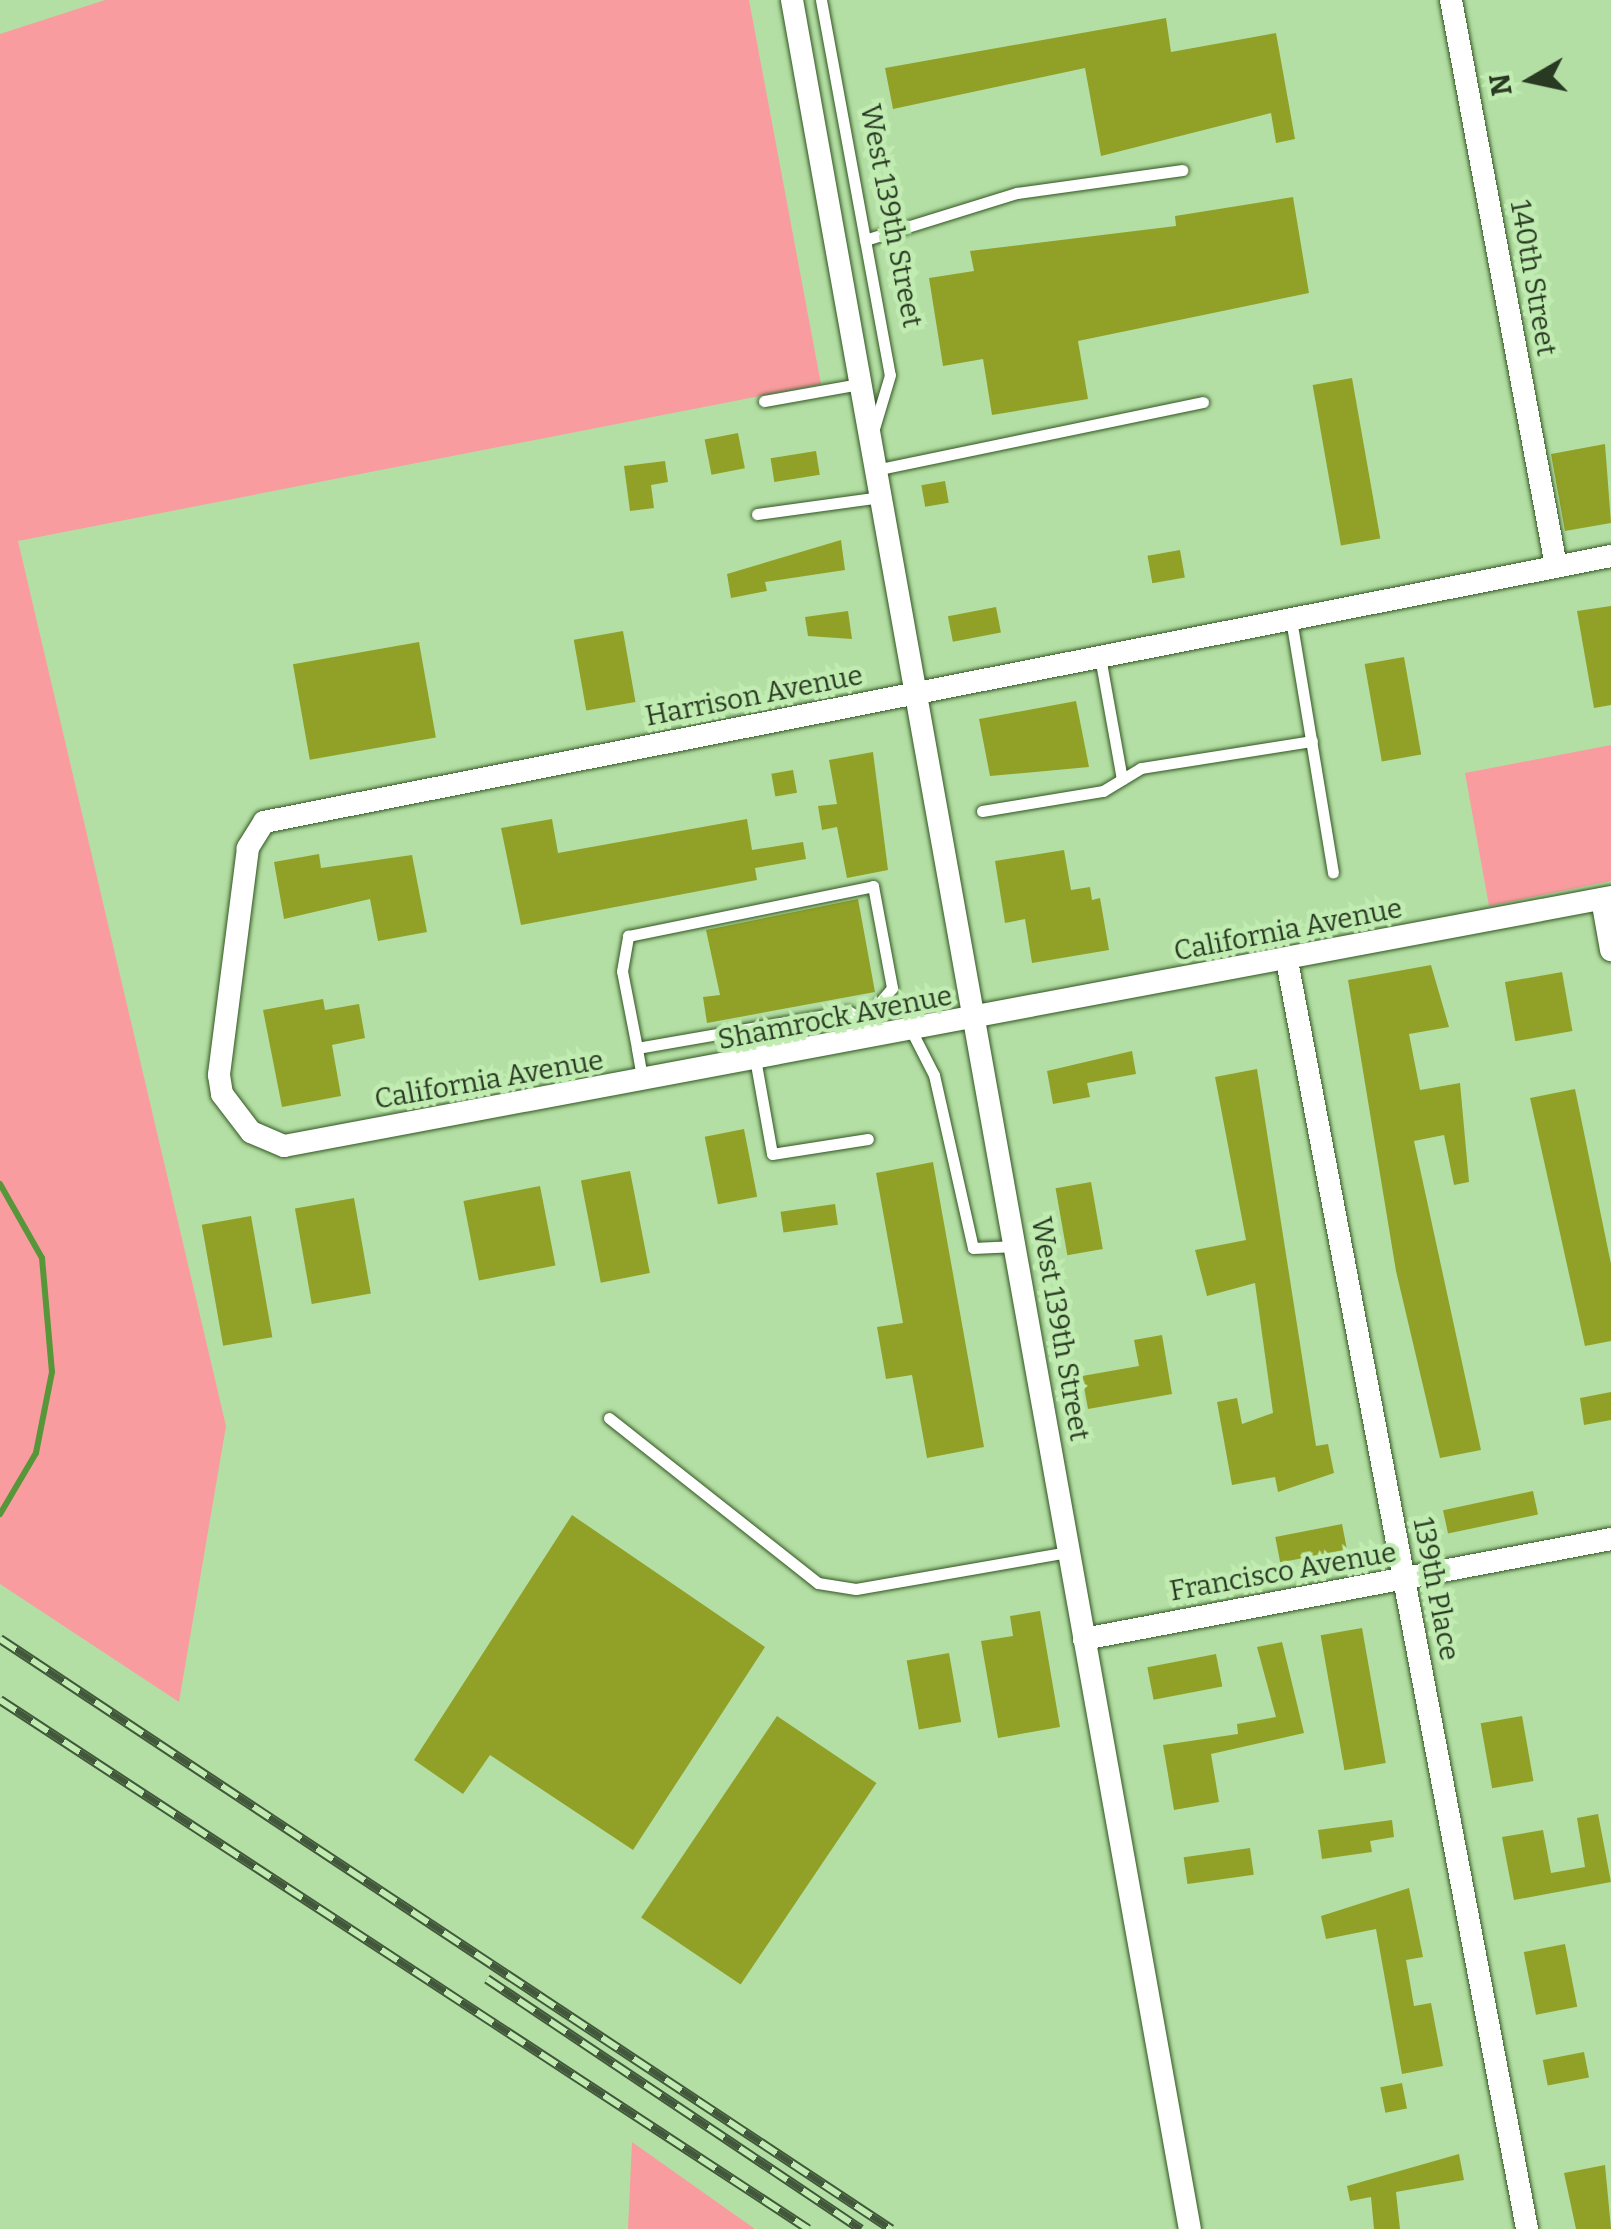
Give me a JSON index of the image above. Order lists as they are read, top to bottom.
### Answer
{
  "streets": {
    "street": [
      "West 139th Street",
      "140th Street",
      "Harrison Avenue",
      "California Avenue",
      "Shamrock Avenue",
      "Francisco Avenue",
      "139th Place"
    ]
  },
  "crossings": [
    ["West 139th Street", "Harrison Avenue"],
    ["West 139th Street", "California Avenue"],
    ["West 139th Street", "Shamrock Avenue"],
    ["West 139th Street", "Francisco Avenue"],
    ["140th Street", "Harrison Avenue"],
    ["Harrison Avenue", "California Avenue"],
    ["California Avenue", "Shamrock Avenue"],
    ["California Avenue", "139th Place"],
    ["Francisco Avenue", "139th Place"]
  ],
  "north": "left"
}
